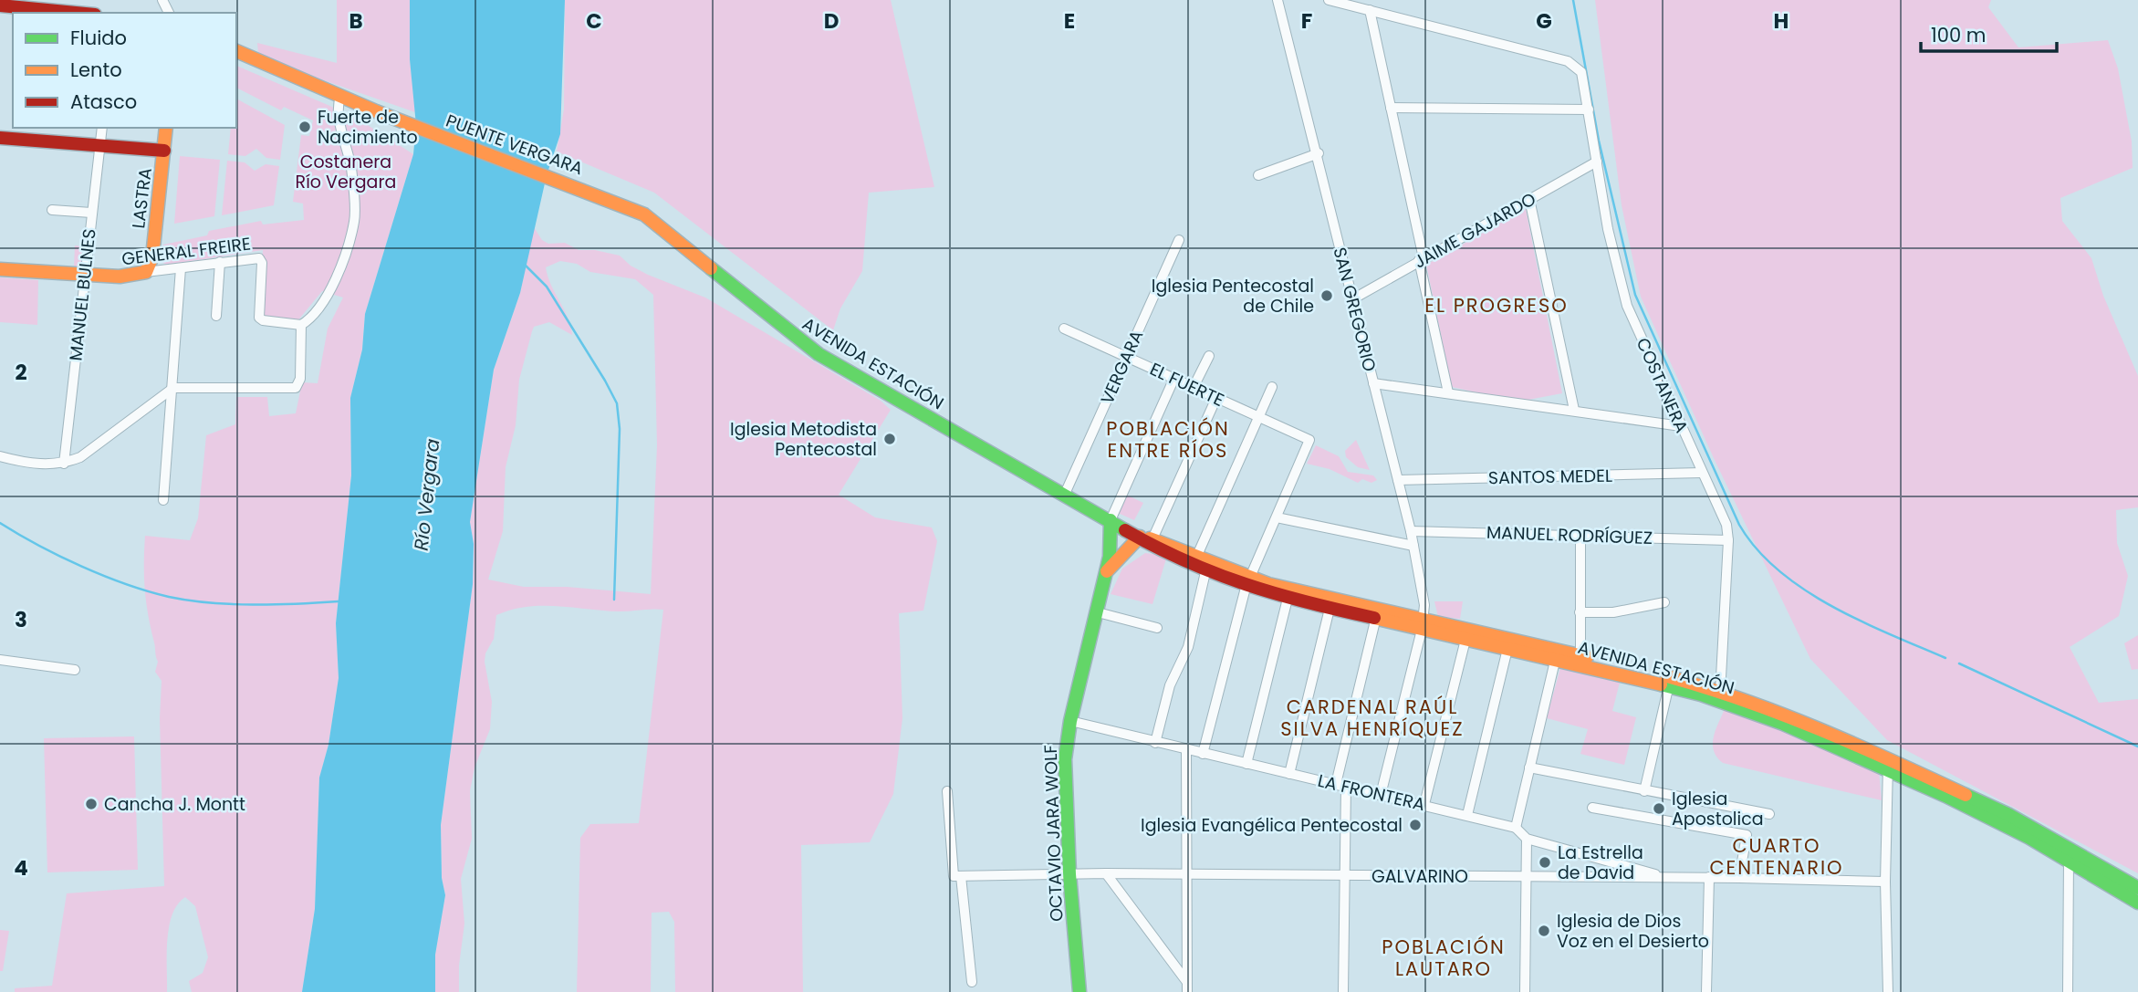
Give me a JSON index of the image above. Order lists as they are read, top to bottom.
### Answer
{
  "streets": {
    "main road": [
      "PUENTE VERGARA",
      "LASTRA",
      "GENERAL FREIRE",
      "AVENIDA ESTACIÓN",
      "OCTAVIO JARA WOLF"
    ],
    "street": [
      "JAIME GAJARDO",
      "MANUEL BULNES",
      "SAN GREGORIO",
      "VERGARA",
      "EL FUERTE",
      "COSTANERA",
      "SANTOS MEDEL",
      "MANUEL RODRÍGUEZ",
      "LA FRONTERA",
      "GALVARINO"
    ]
  },
  "crossings": [
    ["PUENTE VERGARA", "AVENIDA ESTACIÓN"],
    ["LASTRA", "GENERAL FREIRE"],
    ["JAIME GAJARDO", "SAN GREGORIO"],
    ["JAIME GAJARDO", "COSTANERA"],
    ["GENERAL FREIRE", "MANUEL BULNES"],
    ["SAN GREGORIO", "AVENIDA ESTACIÓN"],
    ["SAN GREGORIO", "SANTOS MEDEL"],
    ["SAN GREGORIO", "MANUEL RODRÍGUEZ"],
    ["SAN GREGORIO", "LA FRONTERA"],
    ["AVENIDA ESTACIÓN", "VERGARA"],
    ["AVENIDA ESTACIÓN", "COSTANERA"],
    ["AVENIDA ESTACIÓN", "OCTAVIO JARA WOLF"],
    ["VERGARA", "EL FUERTE"],
    ["COSTANERA", "SANTOS MEDEL"],
    ["COSTANERA", "MANUEL RODRÍGUEZ"],
    ["LA FRONTERA", "OCTAVIO JARA WOLF"],
    ["OCTAVIO JARA WOLF", "GALVARINO"]
  ],
  "districts": [
    "EL PROGRESO",
    "POBLACIÓN ENTRE RÍOS",
    "CARDENAL RAÚL SILVA HENRÍQUEZ",
    "CUARTO CENTENARIO",
    "POBLACIÓN LAUTARO"
  ],
  "water": ["Río Vergara"],
  "parks": ["Costanera Río Vergara"],
  "places": [
    "Fuerte de Nacimiento",
    "Iglesia Pentecostal de Chile",
    "Iglesia Metodista Pentecostal",
    "Cancha J. Montt",
    "Iglesia Apostolica",
    "Iglesia Evangélica Pentecostal",
    "La Estrella de David",
    "Iglesia de Dios Voz en el Desierto"
  ],
  "legend": ["Fluido", "Lento", "Atasco"],
  "scale_bar": "100 m",
  "grid": {
    "columns": [
      "B",
      "C",
      "D",
      "E",
      "F",
      "G",
      "H"
    ],
    "rows": ["2", "3", "4"]
  }
}
